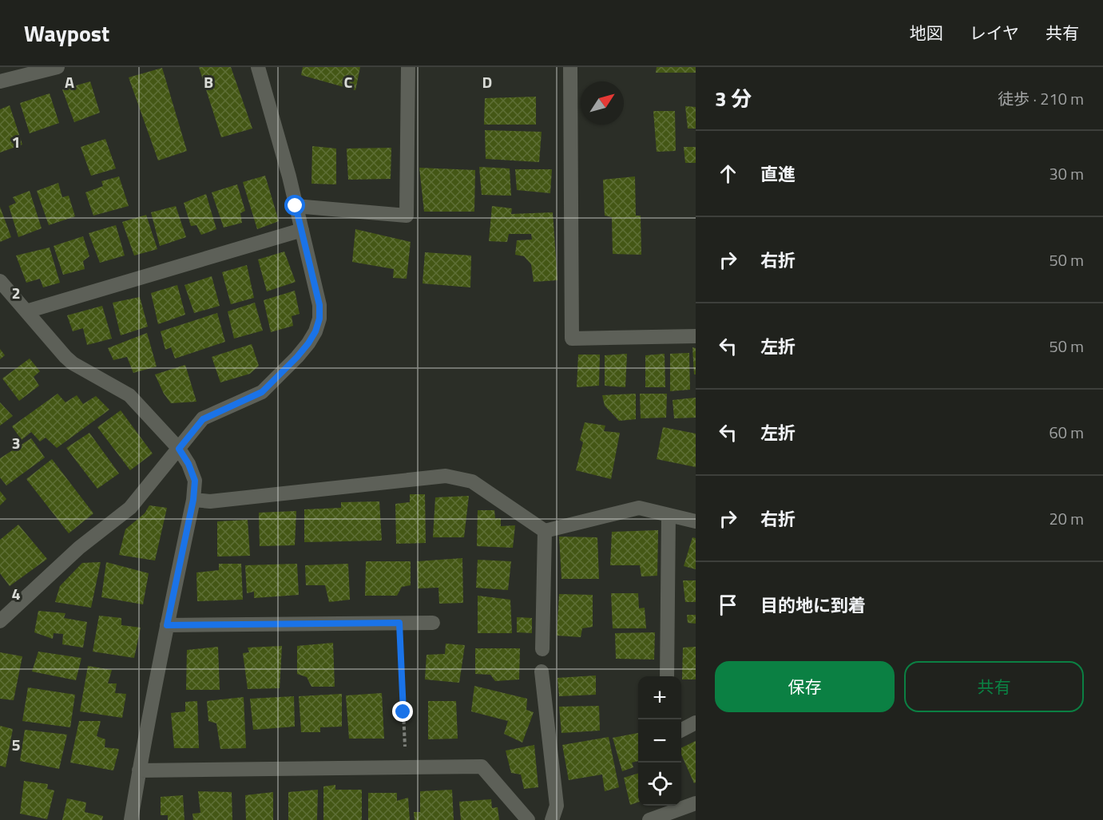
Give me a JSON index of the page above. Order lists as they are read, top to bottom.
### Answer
{
  "north": "top right",
  "page": {
    "header": "Waypost",
    "nav": ["地図", "レイヤ", "共有"],
    "heading": ["3 分", "徒歩 · 210 m"],
    "list": [
      ["直進", "30 m"],
      ["右折", "50 m"],
      ["左折", "50 m"],
      ["左折", "60 m"],
      ["右折", "20 m"],
      "目的地に到着"
    ],
    "buttons": ["保存", "共有"],
    "map_buttons": ["+", "−"]
  },
  "grid": {
    "columns": [
      "A",
      "B",
      "C",
      "D"
    ],
    "rows": [
      "1",
      "2",
      "3",
      "4",
      "5"
    ]
  }
}
